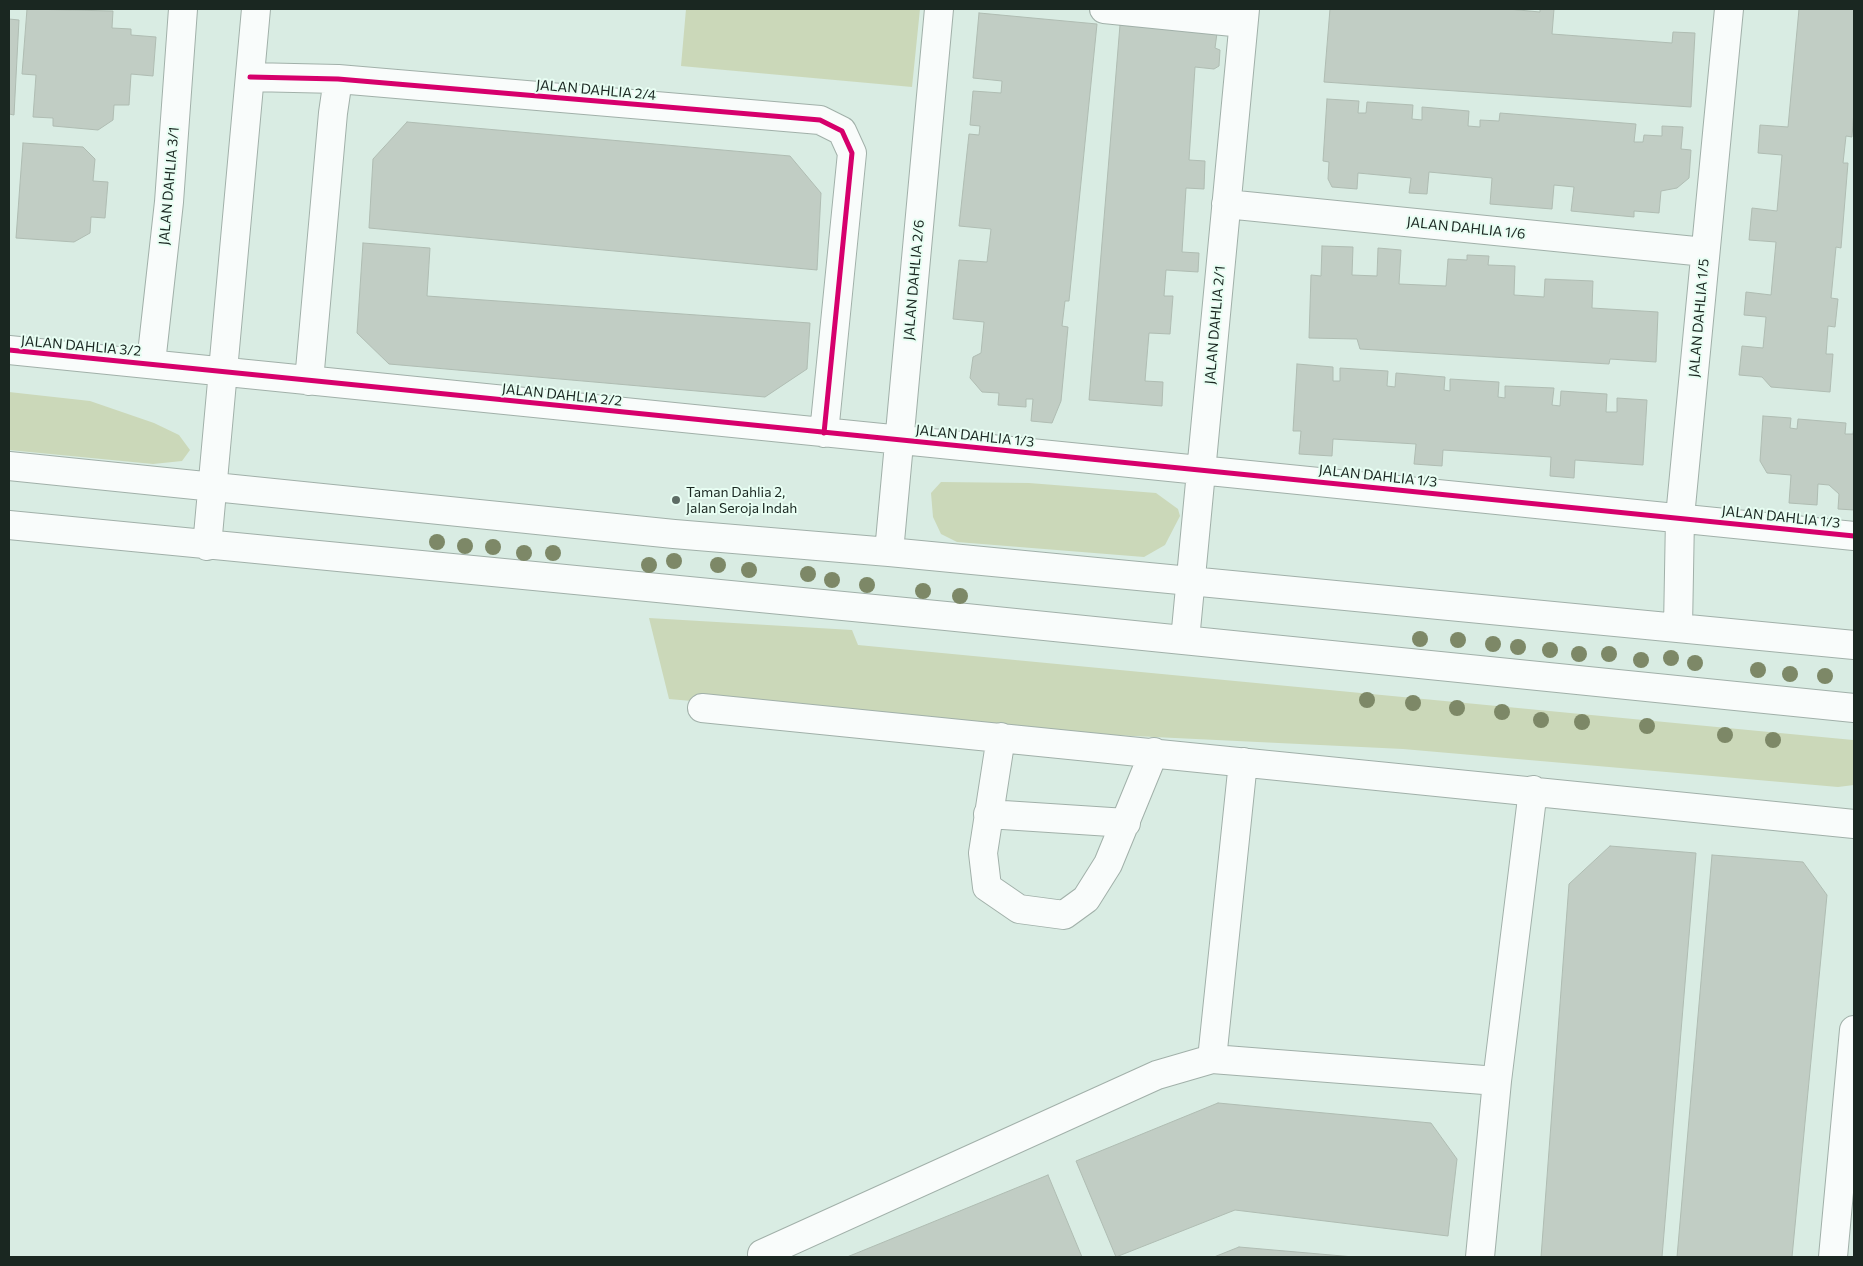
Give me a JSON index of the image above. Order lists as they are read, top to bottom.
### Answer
{
  "streets": {
    "street": [
      "JALAN DAHLIA 2/4",
      "JALAN DAHLIA 3/1",
      "JALAN DAHLIA 1/6",
      "JALAN DAHLIA 2/6",
      "JALAN DAHLIA 1/5",
      "JALAN DAHLIA 2/1",
      "JALAN DAHLIA 3/2",
      "JALAN DAHLIA 2/2",
      "JALAN DAHLIA 1/3"
    ]
  },
  "crossings": [
    ["JALAN DAHLIA 2/4", "JALAN DAHLIA 2/2"],
    ["JALAN DAHLIA 3/1", "JALAN DAHLIA 3/2"],
    ["JALAN DAHLIA 1/6", "JALAN DAHLIA 1/5"],
    ["JALAN DAHLIA 1/6", "JALAN DAHLIA 2/1"],
    ["JALAN DAHLIA 2/6", "JALAN DAHLIA 2/2"],
    ["JALAN DAHLIA 2/6", "JALAN DAHLIA 1/3"],
    ["JALAN DAHLIA 1/5", "JALAN DAHLIA 1/3"],
    ["JALAN DAHLIA 2/1", "JALAN DAHLIA 1/3"],
    ["JALAN DAHLIA 3/2", "JALAN DAHLIA 2/2"],
    ["JALAN DAHLIA 2/2", "JALAN DAHLIA 1/3"]
  ],
  "places": ["Taman Dahlia 2, Jalan Seroja Indah"]
}
